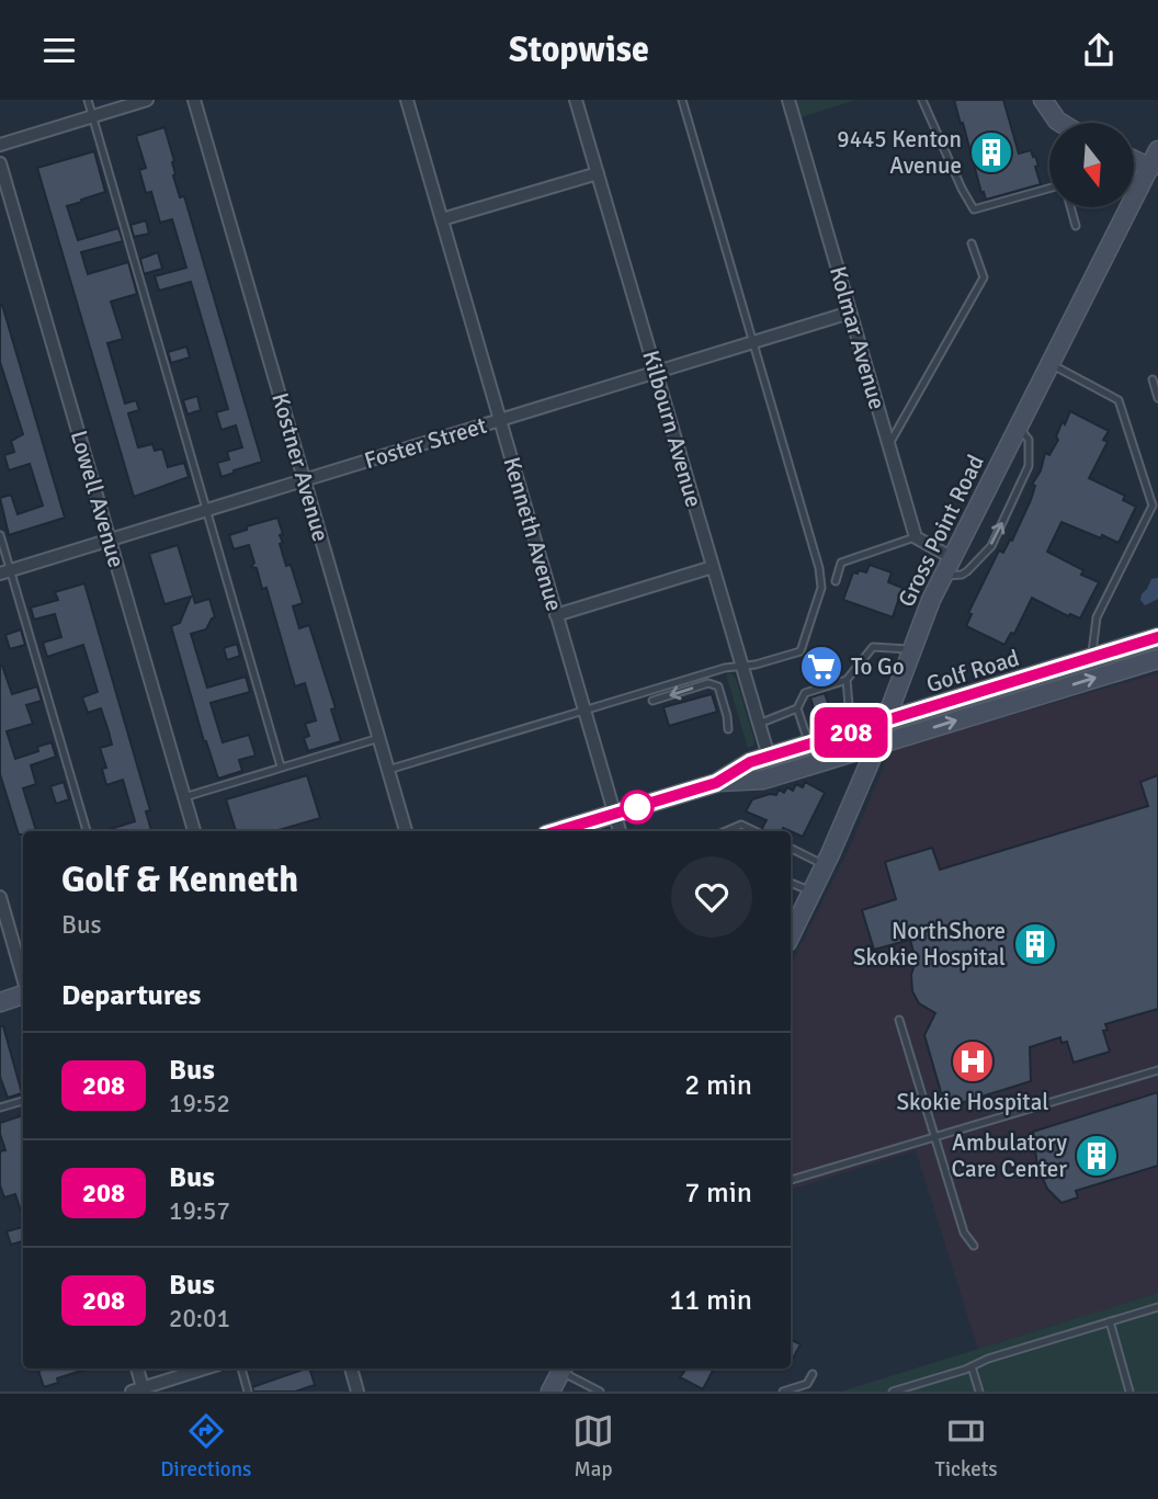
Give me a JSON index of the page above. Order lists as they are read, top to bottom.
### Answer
{
  "streets": {
    "main road": ["Gross Point Road", "Golf Road"],
    "street": [
      "Kolmar Avenue",
      "Kilbourn Avenue",
      "Foster Street",
      "Kostner Avenue",
      "Lowell Avenue",
      "Kenneth Avenue"
    ]
  },
  "crossings": [
    ["Kolmar Avenue", "Foster Street"],
    ["Kilbourn Avenue", "Foster Street"],
    ["Kilbourn Avenue", "Golf Road"],
    ["Foster Street", "Kostner Avenue"],
    ["Foster Street", "Lowell Avenue"],
    ["Foster Street", "Kenneth Avenue"],
    ["Gross Point Road", "Golf Road"],
    ["Kenneth Avenue", "Golf Road"]
  ],
  "places": {
    "building": ["9445 Kenton Avenue", "NorthShore Skokie Hospital", "Ambulatory Care Center"],
    "supermarket": ["To Go"],
    "hospital": ["Skokie Hospital"]
  },
  "lines": ["bus line 208"],
  "north": "bottom",
  "page": {
    "header": "Stopwise",
    "on_map": "208",
    "heading": [
      ["Golf & Kenneth", "Bus"],
      "Departures"
    ],
    "list": [
      {
        "mark": "208",
        "name": "Bus",
        "note": "19:52",
        "value": "2 min"
      },
      {
        "mark": "208",
        "name": "Bus",
        "note": "19:57",
        "value": "7 min"
      },
      {
        "mark": "208",
        "name": "Bus",
        "note": "20:01",
        "value": "11 min"
      }
    ],
    "tabs": ["Directions", "Map", "Tickets"]
  }
}
